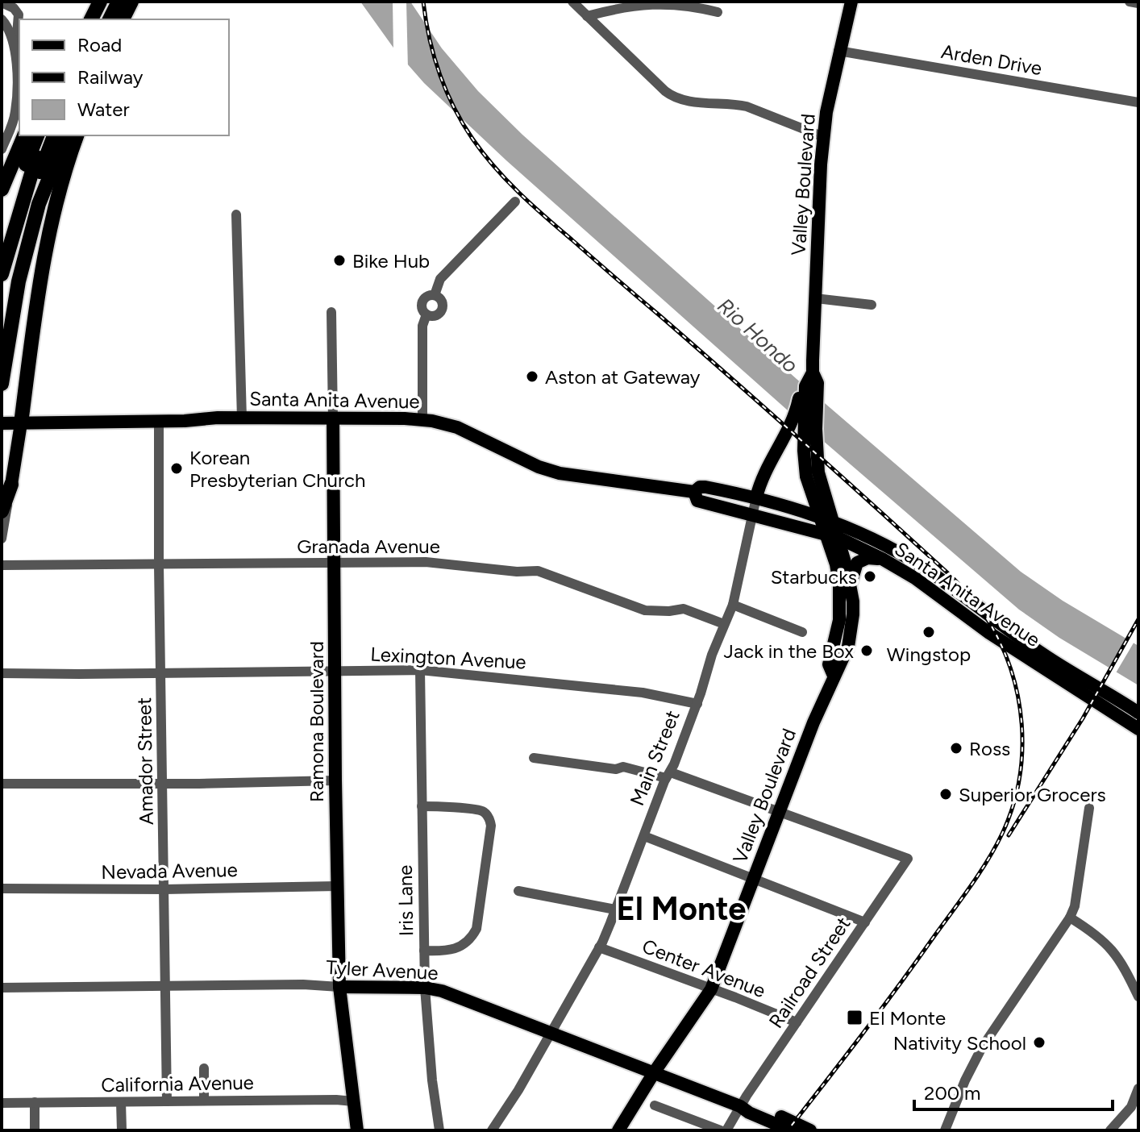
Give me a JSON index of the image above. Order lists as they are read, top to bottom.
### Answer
{
  "streets": {
    "main road": [
      "Valley Boulevard",
      "Santa Anita Avenue",
      "Ramona Boulevard",
      "Main Street",
      "Tyler Avenue"
    ],
    "street": [
      "Arden Drive",
      "Granada Avenue",
      "Lexington Avenue",
      "Amador Street",
      "Nevada Avenue",
      "Iris Lane",
      "Center Avenue",
      "Railroad Street",
      "California Avenue"
    ]
  },
  "crossings": [
    ["Arden Drive", "Valley Boulevard"],
    ["Valley Boulevard", "Santa Anita Avenue"],
    ["Valley Boulevard", "Main Street"],
    ["Valley Boulevard", "Center Avenue"],
    ["Valley Boulevard", "Tyler Avenue"],
    ["Valley Boulevard", "Railroad Street"],
    ["Santa Anita Avenue", "Ramona Boulevard"],
    ["Santa Anita Avenue", "Main Street"],
    ["Santa Anita Avenue", "Amador Street"],
    ["Granada Avenue", "Ramona Boulevard"],
    ["Granada Avenue", "Main Street"],
    ["Granada Avenue", "Amador Street"],
    ["Lexington Avenue", "Ramona Boulevard"],
    ["Lexington Avenue", "Main Street"],
    ["Lexington Avenue", "Amador Street"],
    ["Lexington Avenue", "Iris Lane"],
    ["Ramona Boulevard", "Nevada Avenue"],
    ["Ramona Boulevard", "Tyler Avenue"],
    ["Ramona Boulevard", "California Avenue"],
    ["Main Street", "Center Avenue"],
    ["Main Street", "Tyler Avenue"],
    ["Amador Street", "Nevada Avenue"],
    ["Amador Street", "Tyler Avenue"],
    ["Amador Street", "California Avenue"],
    ["Iris Lane", "Tyler Avenue"],
    ["Center Avenue", "Railroad Street"],
    ["Tyler Avenue", "Railroad Street"]
  ],
  "districts": ["El Monte"],
  "water": ["Rio Hondo"],
  "places": {
    "other": [
      "Bike Hub",
      "Aston at Gateway",
      "Korean Presbyterian Church",
      "Starbucks",
      "Wingstop",
      "Jack in the Box",
      "Ross",
      "Superior Grocers",
      "Nativity School"
    ],
    "transit": ["El Monte"]
  },
  "legend": ["Road", "Railway", "Water"],
  "scale_bar": "200 m"
}
